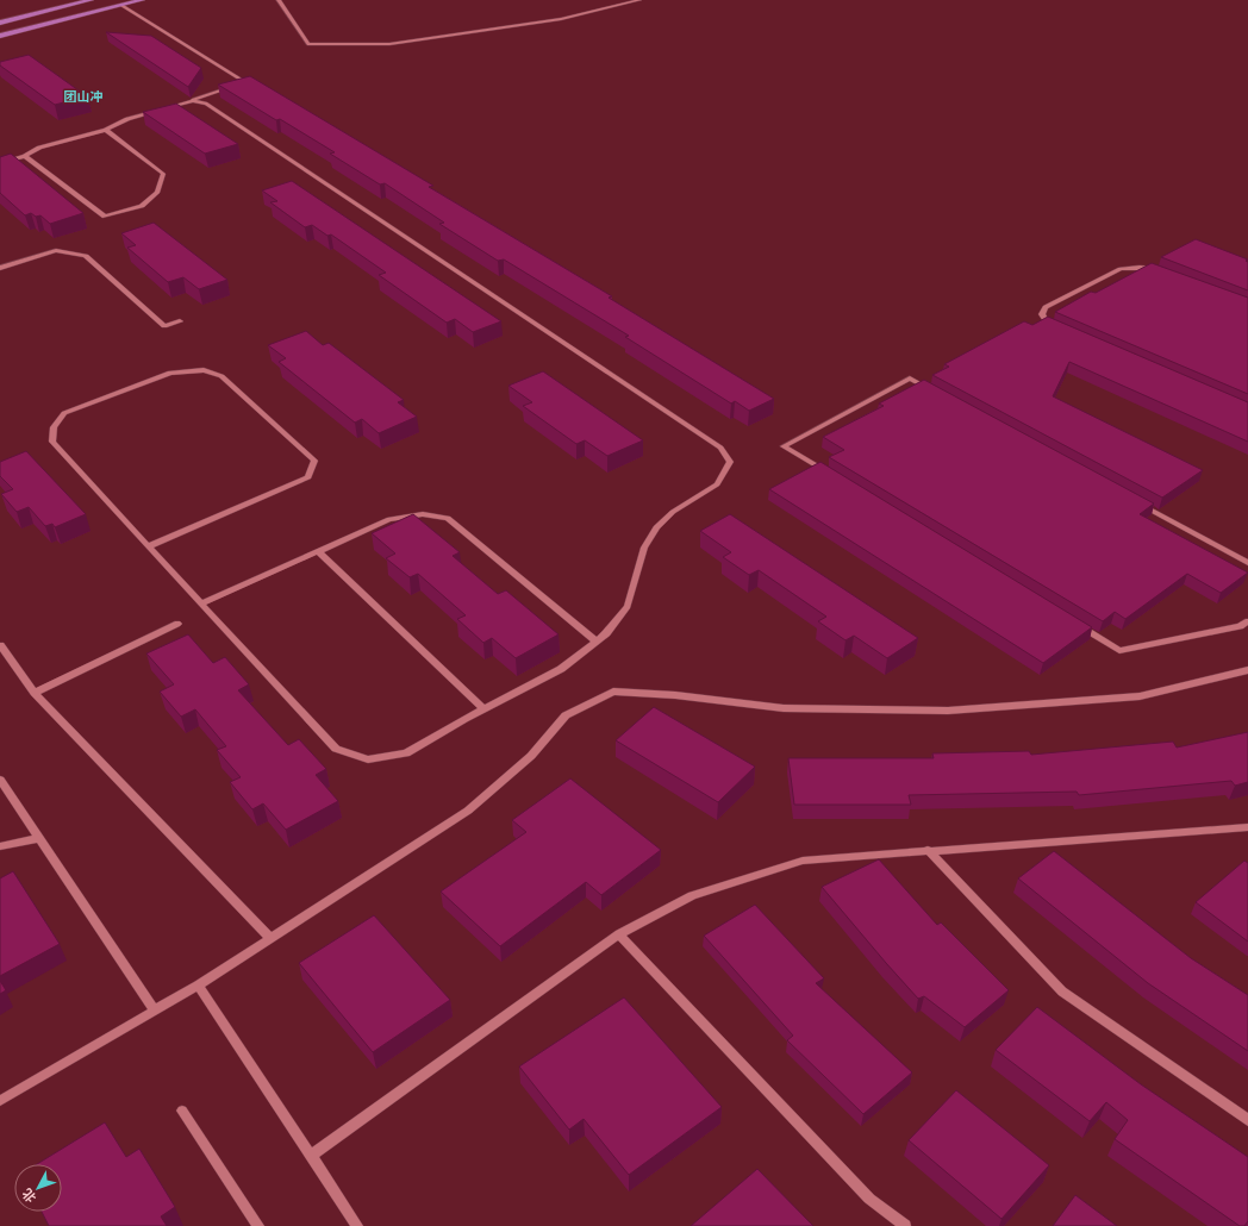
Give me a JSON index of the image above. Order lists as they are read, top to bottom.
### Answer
{
  "districts": ["团山冲"],
  "north": "bottom left"
}
